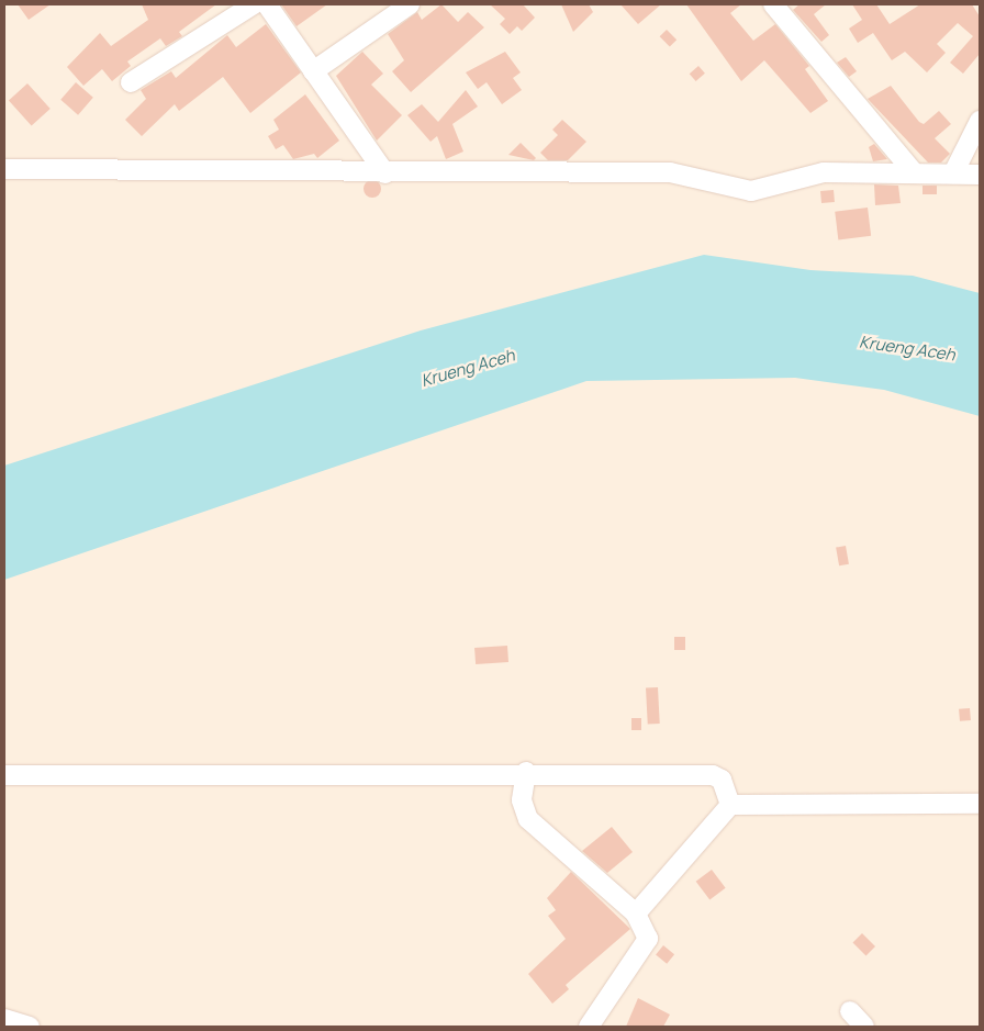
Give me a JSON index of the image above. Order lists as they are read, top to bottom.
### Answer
{
  "water": ["Krueng Aceh"]
}
